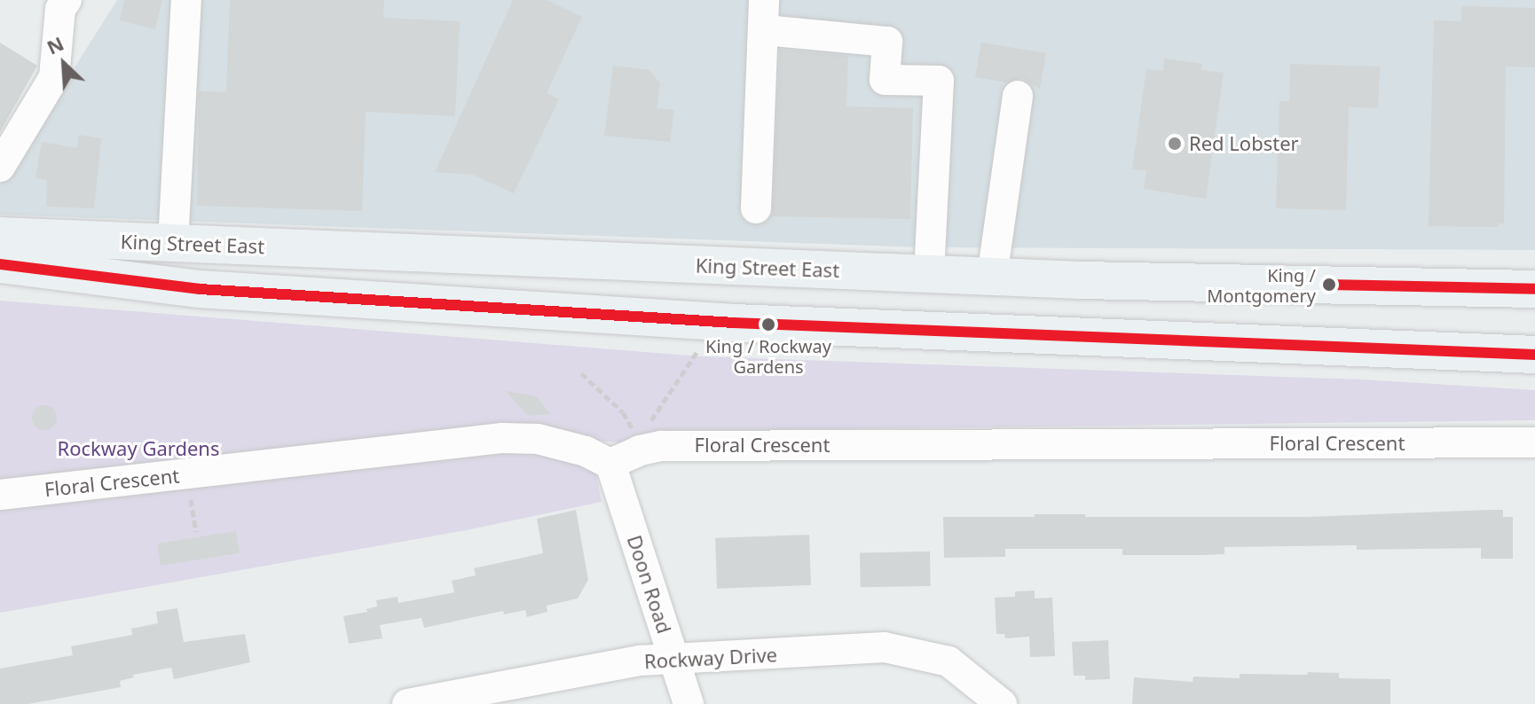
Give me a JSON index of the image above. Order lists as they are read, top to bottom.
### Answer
{
  "streets": {
    "main road": ["King Street East"],
    "street": ["Floral Crescent", "Doon Road", "Rockway Drive"]
  },
  "crossings": [
    ["Floral Crescent", "Doon Road"],
    ["Doon Road", "Rockway Drive"]
  ],
  "parks": ["Rockway Gardens"],
  "places": ["Red Lobster", "King / Montgomery", "King / Rockway Gardens"],
  "north": "top left"
}
